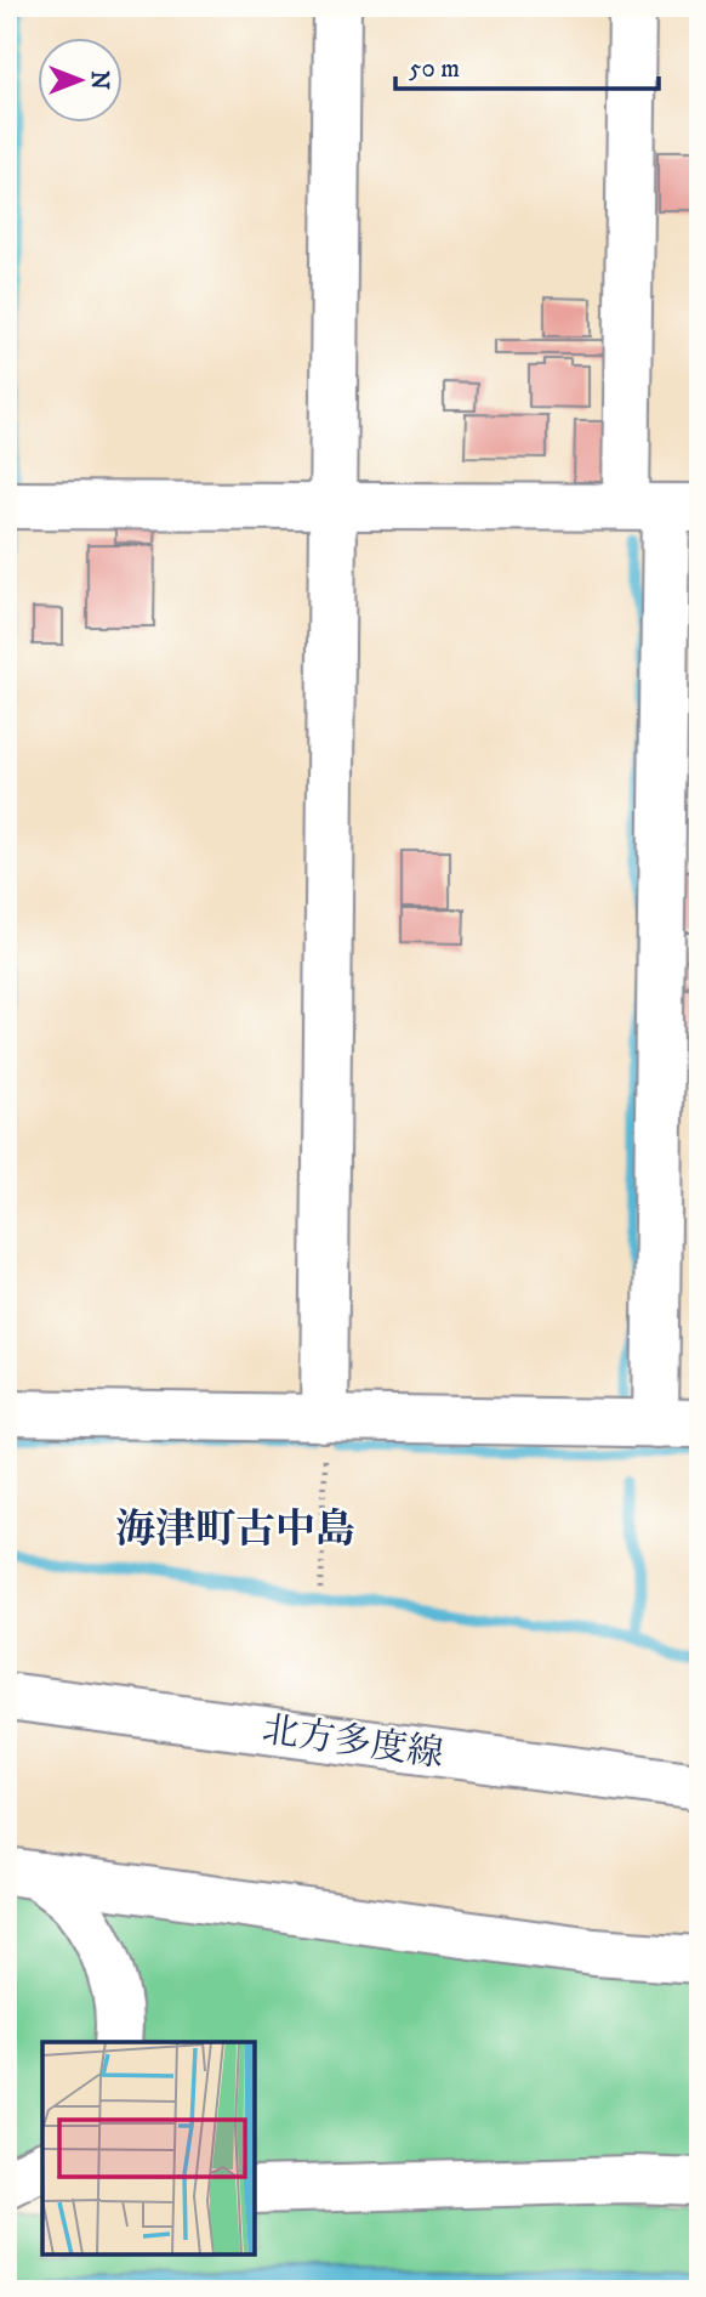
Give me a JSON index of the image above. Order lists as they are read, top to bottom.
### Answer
{
  "streets": {
    "street": ["北方多度線"]
  },
  "districts": ["海津町古中島"],
  "scale_bar": "50 m",
  "north": "right"
}
